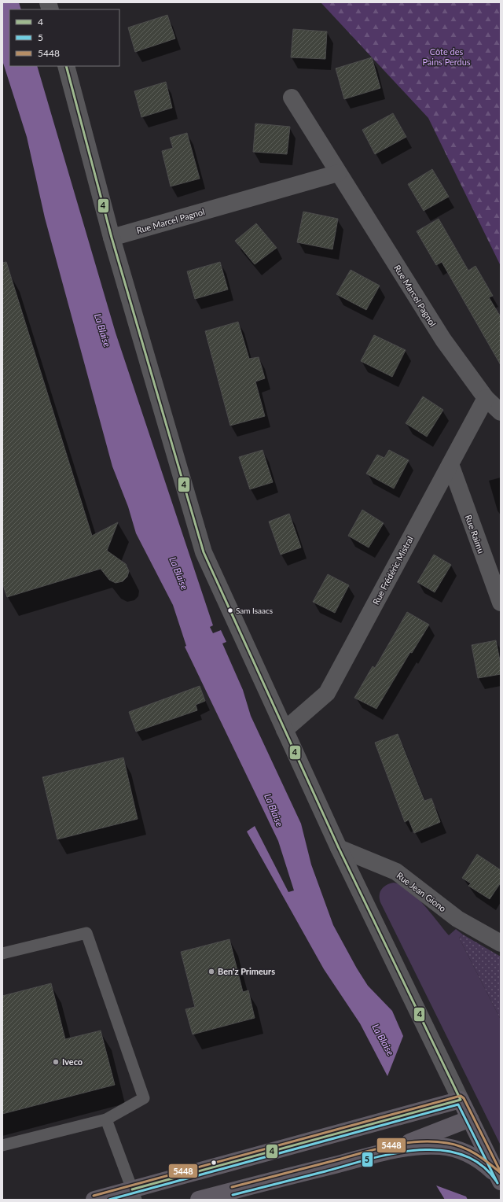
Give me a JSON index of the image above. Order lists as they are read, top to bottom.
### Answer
{
  "streets": {
    "street": [
      "Rue Marcel Pagnol",
      "Rue Raimu",
      "Rue Frédéric Mistral",
      "Rue Jean Giono"
    ]
  },
  "crossings": [
    ["Rue Marcel Pagnol", "Rue Frédéric Mistral"],
    ["Rue Raimu", "Rue Frédéric Mistral"]
  ],
  "water": ["La Blaise"],
  "parks": ["Côte des Pains Perdus"],
  "places": ["Sam Isaacs", "Ben'z Primeurs", "Iveco"],
  "lines": ["transit line 4", "transit line 5448", "transit line 5"],
  "legend": ["4", "5", "5448"]
}
